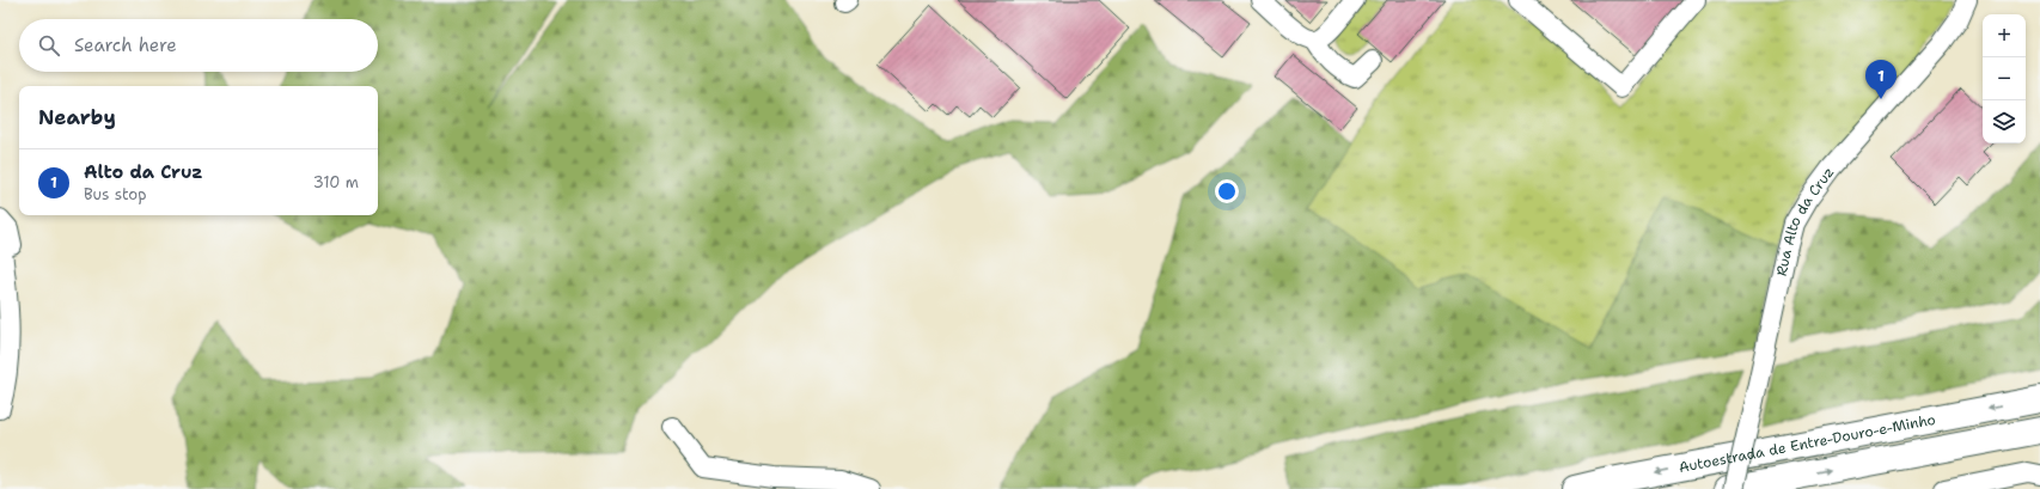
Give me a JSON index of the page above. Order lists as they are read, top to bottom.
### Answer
{
  "streets": {
    "highway": ["Autoestrada de Entre-Douro-e-Minho"],
    "street": ["Rua Alto da Cruz"]
  },
  "page": {
    "map_buttons": ["+", "−"],
    "search": "Search here",
    "pins": "1",
    "heading": "Nearby",
    "list": [
      {
        "mark": "1",
        "name": "Alto da Cruz",
        "note": "Bus stop",
        "value": "310 m"
      }
    ]
  }
}
